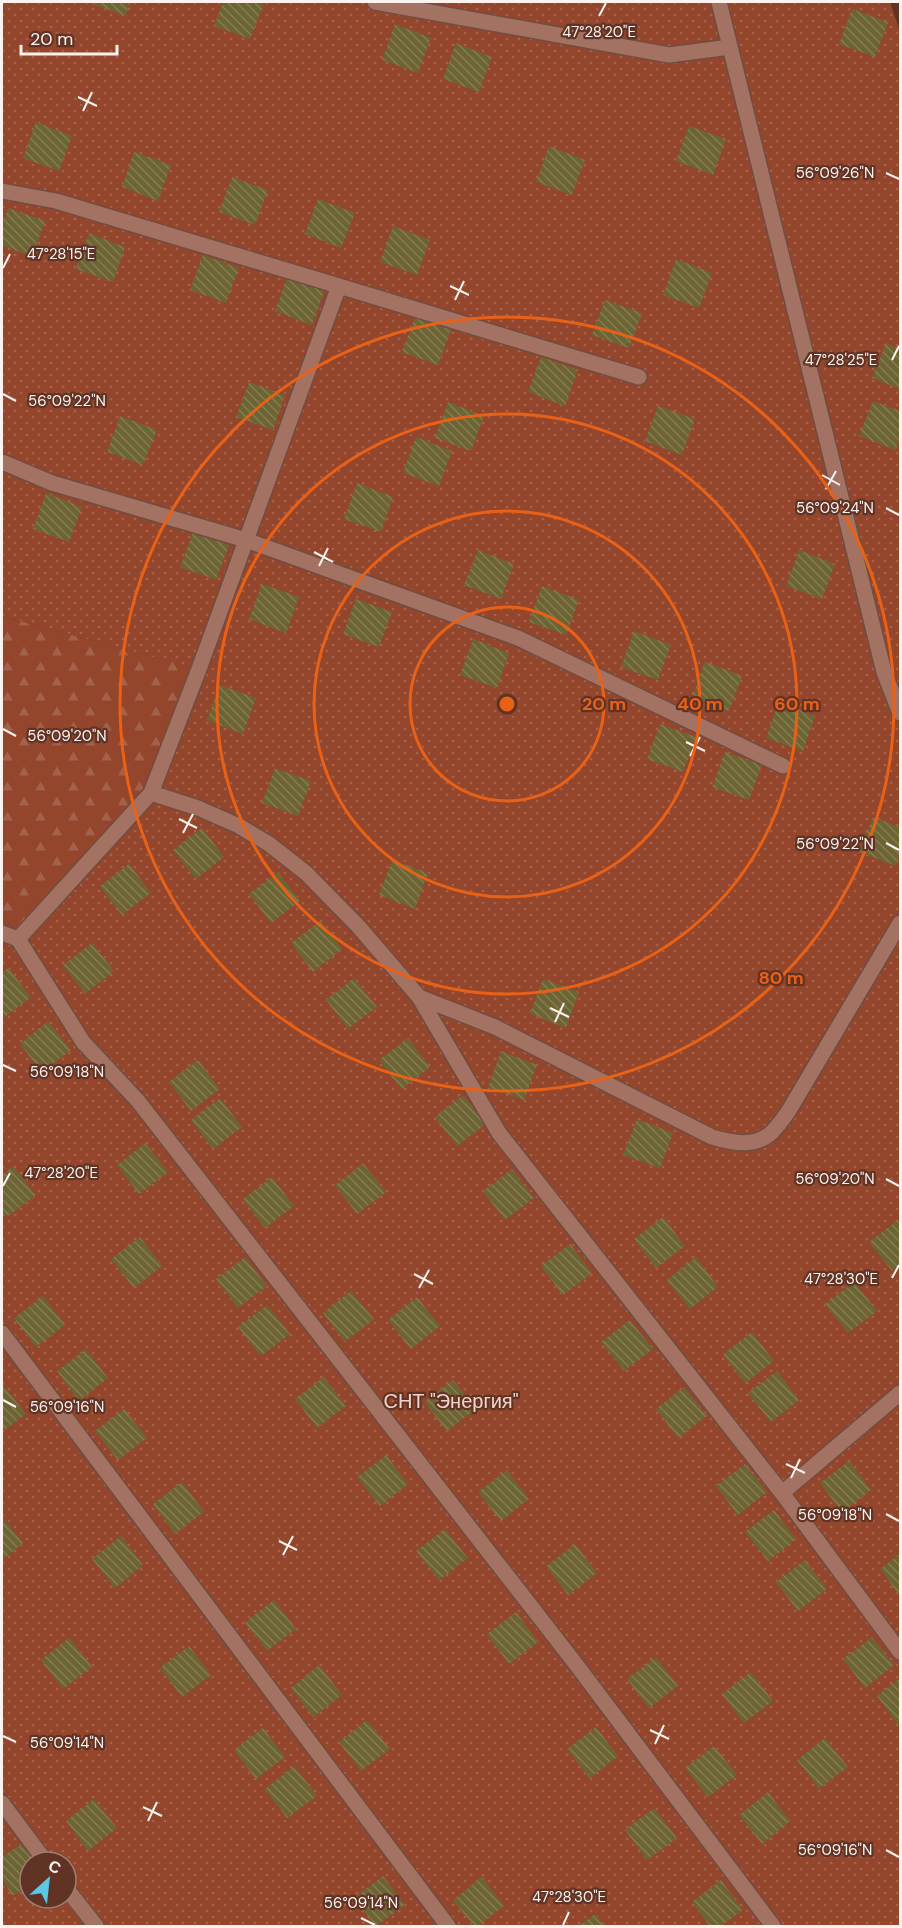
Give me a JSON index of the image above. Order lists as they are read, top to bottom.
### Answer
{
  "parks": ["СНТ \"Энергия\""],
  "scale_bar": "20 m",
  "north": "top right",
  "coordinates": [
    "47°28'20\"E",
    "56°09'26\"N",
    "47°28'15\"E",
    "47°28'25\"E",
    "56°09'22\"N",
    "56°09'24\"N",
    "56°09'20\"N",
    "56°09'18\"N",
    "47°28'30\"E",
    "56°09'16\"N",
    "56°09'14\"N"
  ],
  "rings": [
    "20 m",
    "40 m",
    "60 m",
    "80 m"
  ]
}
